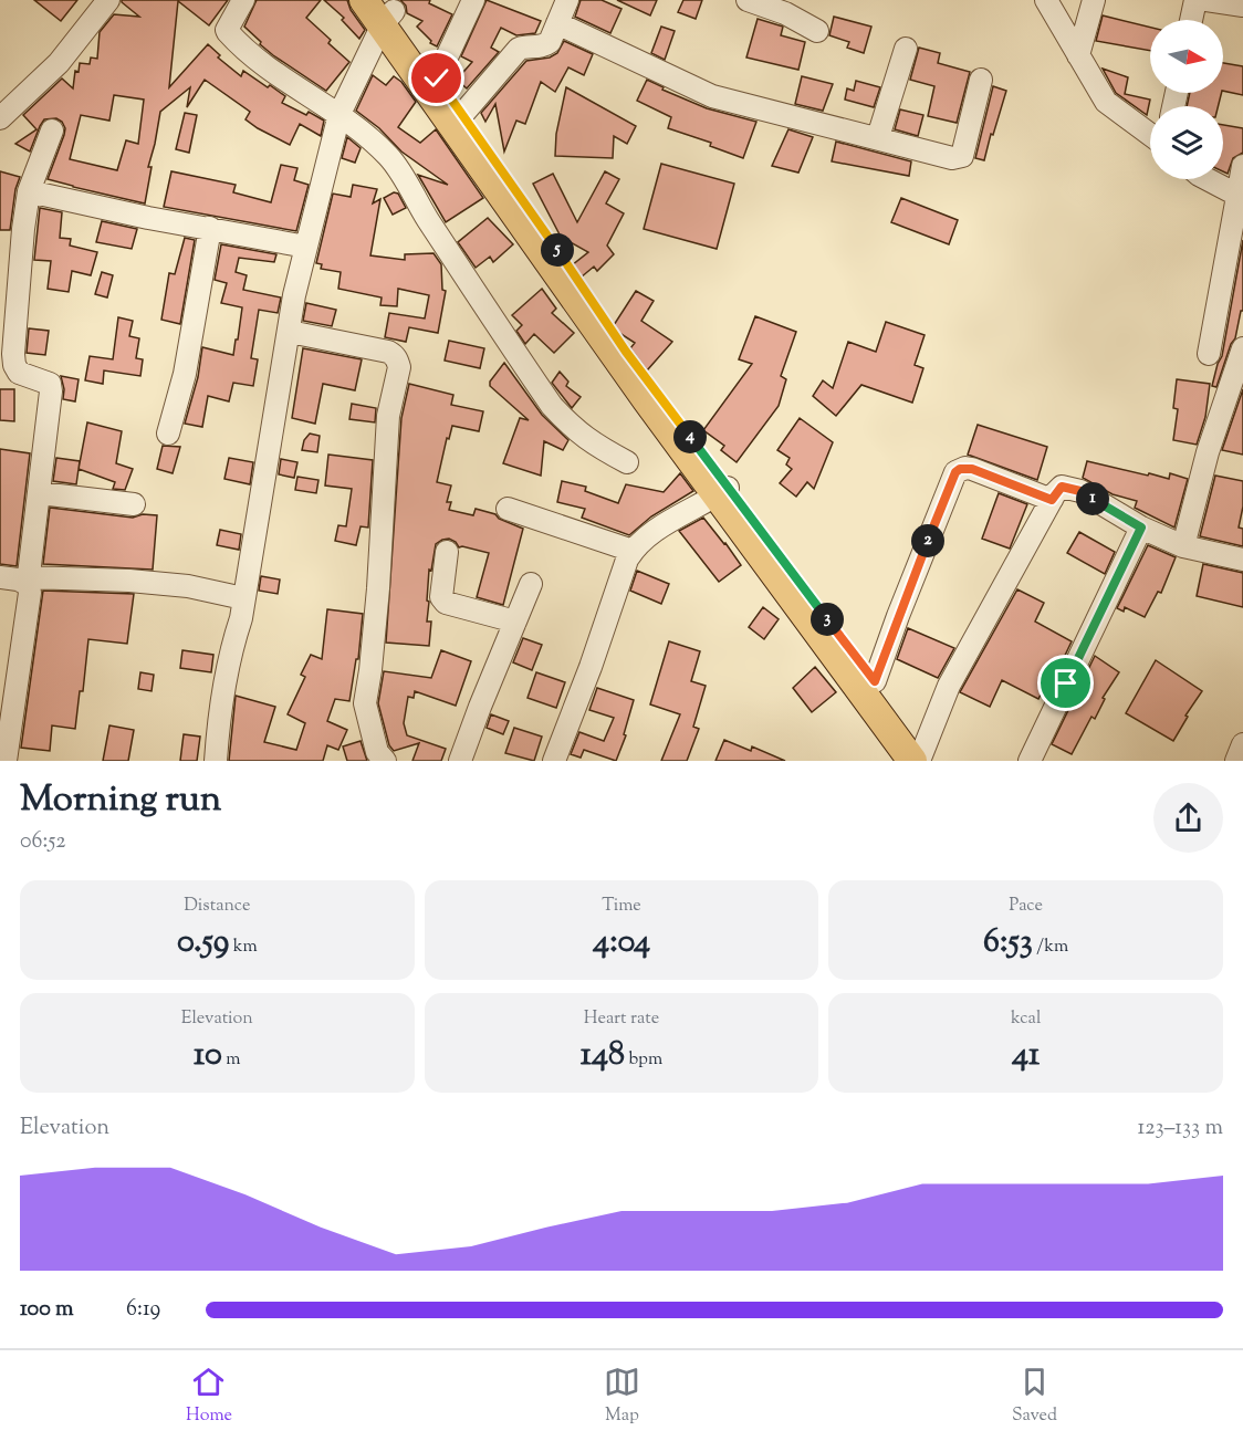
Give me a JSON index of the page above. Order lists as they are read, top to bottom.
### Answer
{
  "north": "right",
  "page": {
    "pins": [
      "5",
      "4",
      "1",
      "2",
      "3"
    ],
    "heading": ["Morning run", "06:52"],
    "stats": [
      ["Distance", "0.59 km"],
      ["Time", "4:04"],
      ["Pace", "6:53 /km"],
      ["Elevation", "10 m"],
      ["Heart rate", "148 bpm"],
      ["kcal", "41"]
    ],
    "chart": ["Elevation", "123–133 m"],
    "list": [
      {
        "name": "100 m",
        "note": "6:19"
      }
    ],
    "tabs": ["Home", "Map", "Saved"]
  }
}
